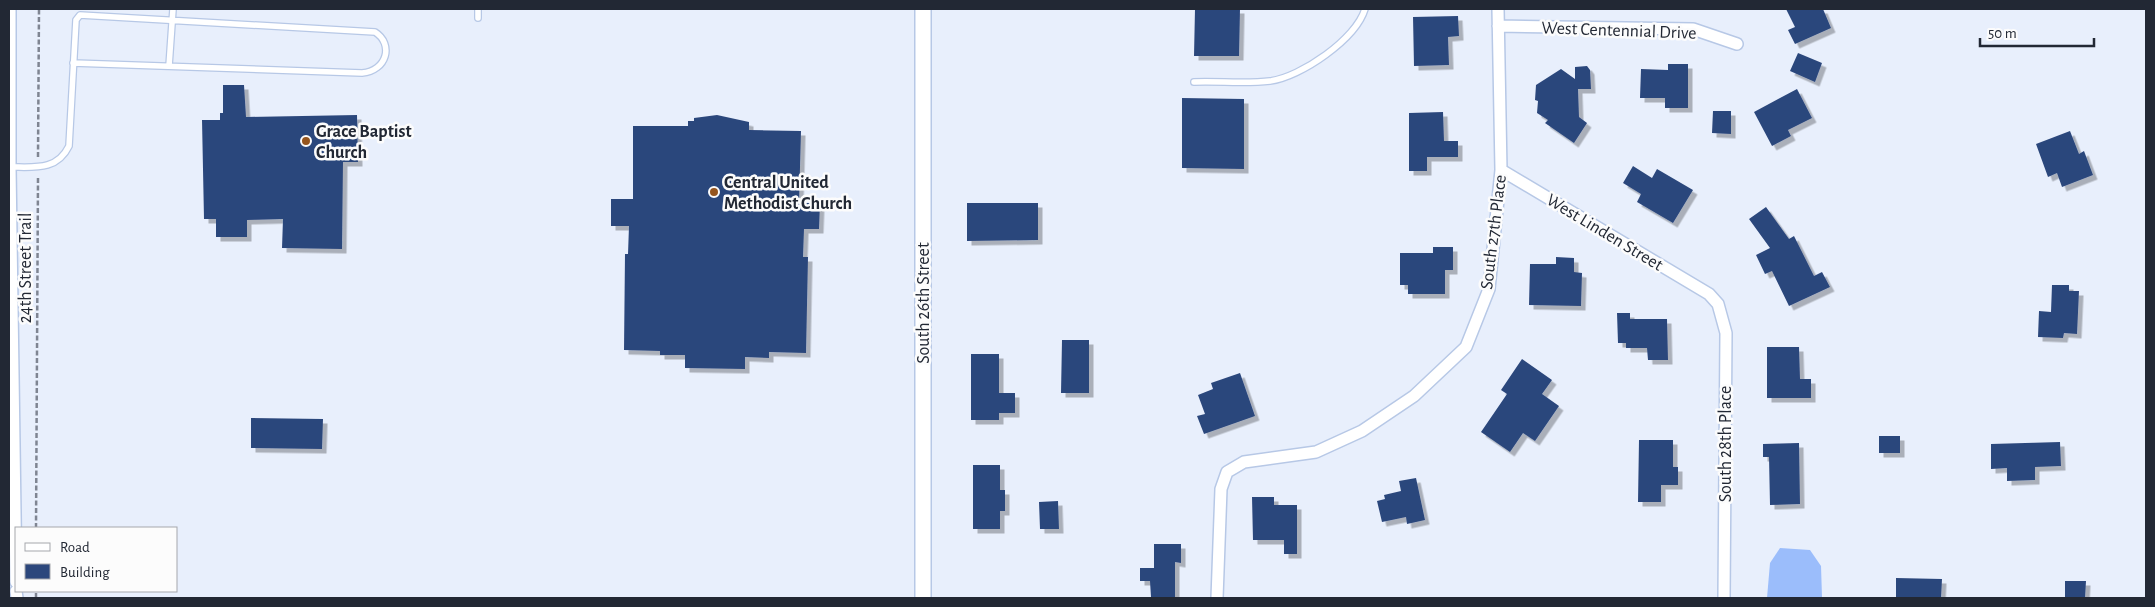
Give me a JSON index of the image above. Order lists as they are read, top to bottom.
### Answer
{
  "streets": {
    "street": [
      "West Centennial Drive",
      "South 27th Place",
      "West Linden Street",
      "South 26th Street",
      "South 28th Place"
    ],
    "path": ["24th Street Trail"]
  },
  "crossings": [
    ["West Centennial Drive", "South 27th Place"],
    ["South 27th Place", "West Linden Street"],
    ["West Linden Street", "South 28th Place"]
  ],
  "places": ["Grace Baptist Church", "Central United Methodist Church"],
  "legend": ["Road", "Building"],
  "scale_bar": "50 m"
}
